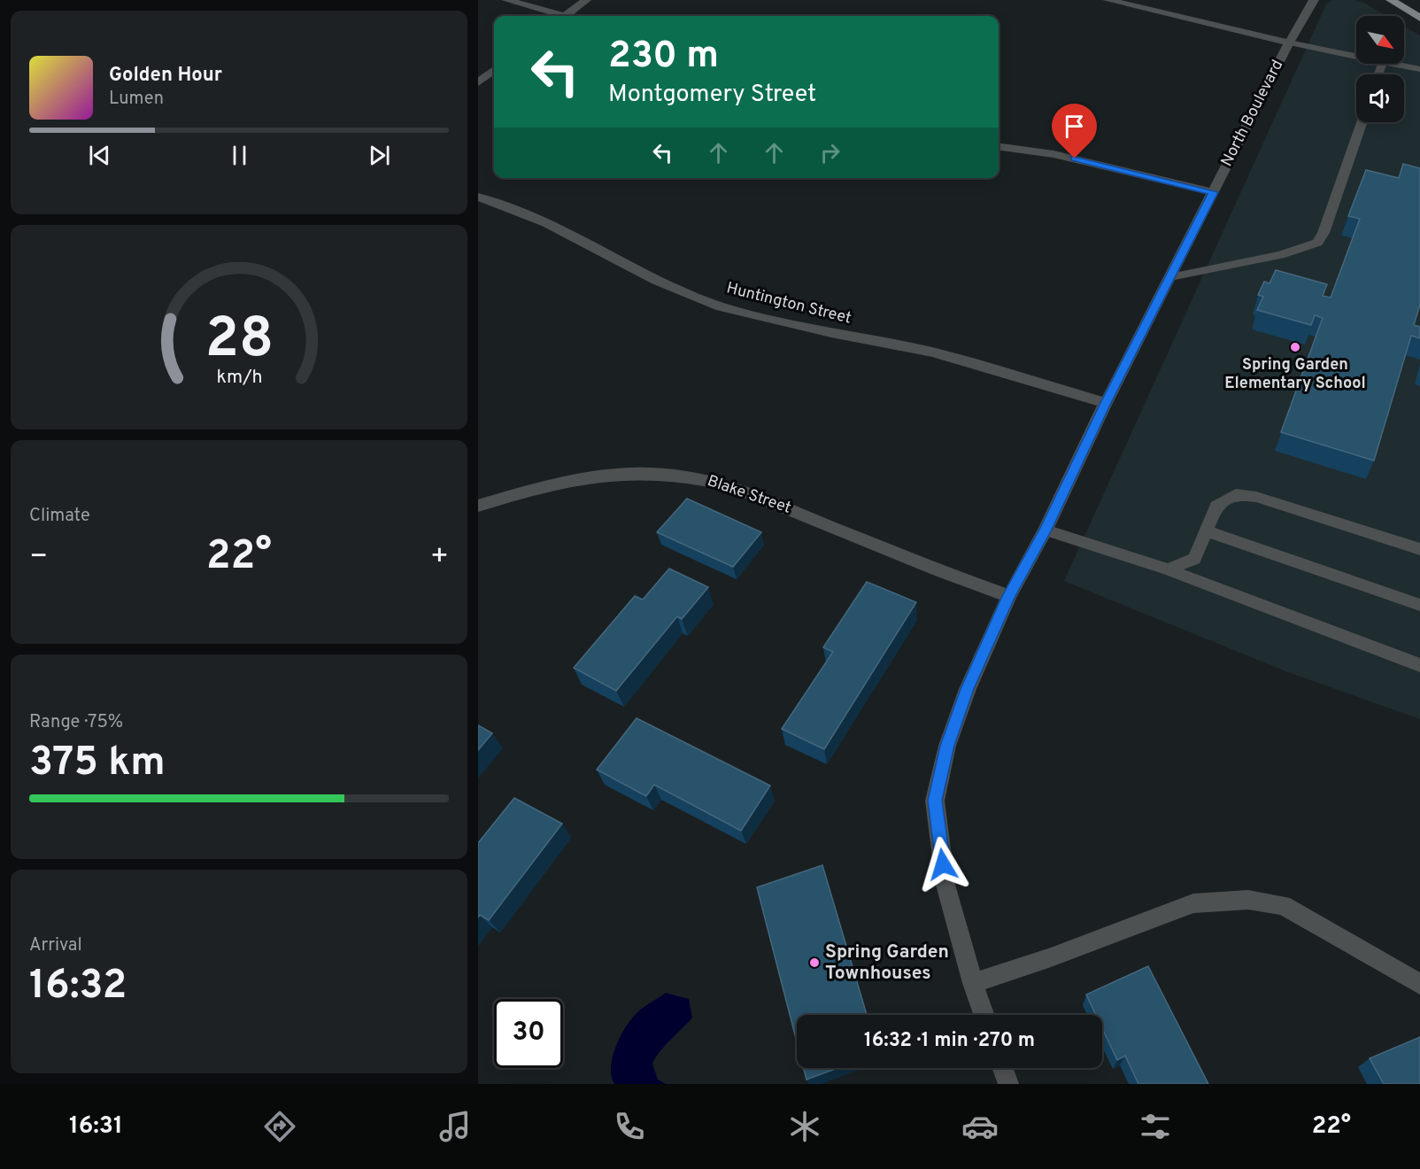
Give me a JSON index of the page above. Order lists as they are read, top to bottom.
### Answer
{
  "streets": {
    "street": ["North Boulevard", "Huntington Street", "Blake Street"]
  },
  "crossings": [
    ["North Boulevard", "Huntington Street"],
    ["North Boulevard", "Blake Street"]
  ],
  "places": ["Spring Garden Elementary School", "Spring Garden Townhouses"],
  "north": "bottom right",
  "page": {
    "turn": ["230 m", "Montgomery Street"],
    "song": ["Golden Hour", "Lumen"],
    "tile": [
      "Climate",
      ["Range · 75%", "375 km"],
      ["Arrival", "16:32"]
    ],
    "heat": ["−", "22°", "+"],
    "limit": "30",
    "trip": "16:32 · 1 min · 270 m",
    "tabs": ["16:31", "22°"],
    "gauge": ["28", "km/h"]
  }
}
